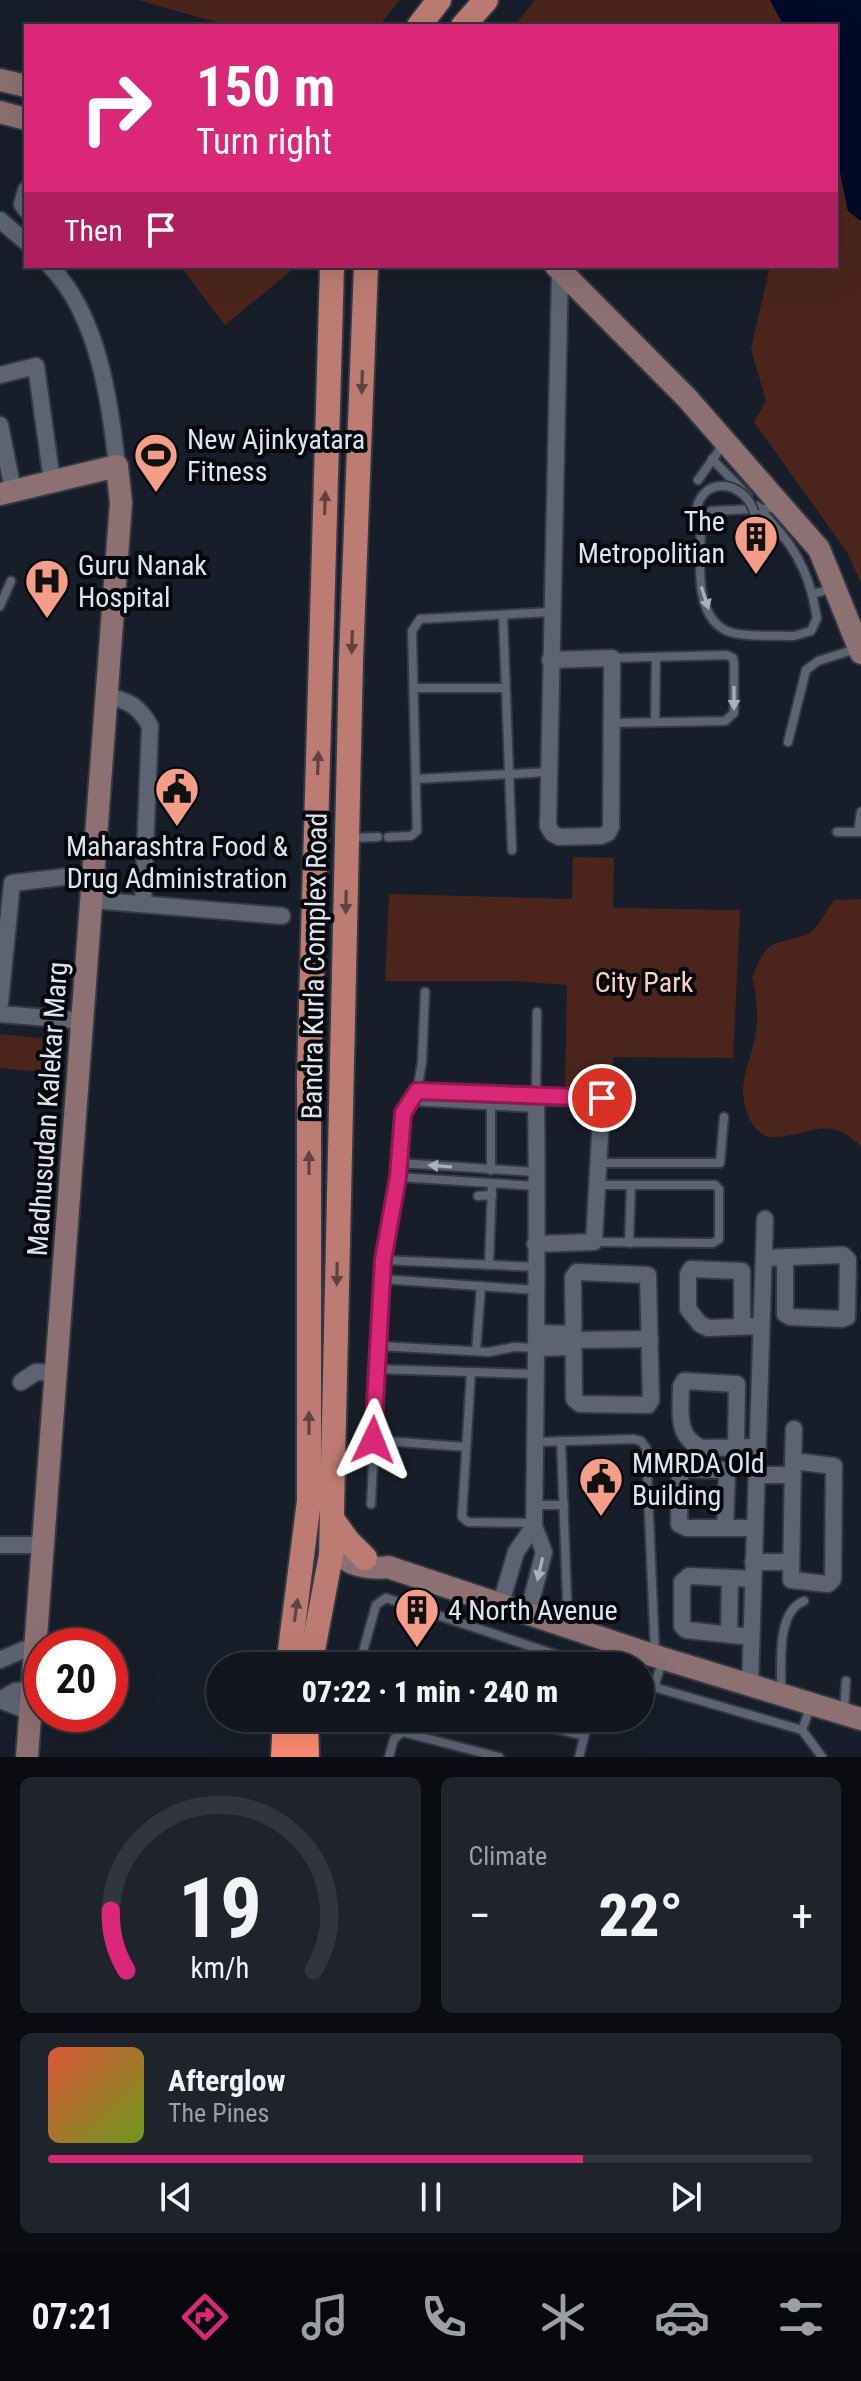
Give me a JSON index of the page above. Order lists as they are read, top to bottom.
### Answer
{
  "streets": {
    "main road": ["Bandra Kurla Complex Road"],
    "street": ["Madhusudan Kalekar Marg"]
  },
  "parks": ["City Park"],
  "places": {
    "sports": ["New Ajinkyatara Fitness"],
    "building": ["The Metropolitian", "4 North Avenue"],
    "hospital": ["Guru Nanak Hospital"],
    "public building": ["Maharashtra Food & Drug Administration", "MMRDA Old Building"]
  },
  "page": {
    "turn": ["150 m", "Turn right"],
    "then": "Then",
    "limit": "20",
    "trip": "07:22 · 1 min · 240 m",
    "tile": "Climate",
    "heat": ["−", "22°", "+"],
    "song": ["Afterglow", "The Pines"],
    "tabs": "07:21",
    "gauge": ["19", "km/h"]
  }
}
